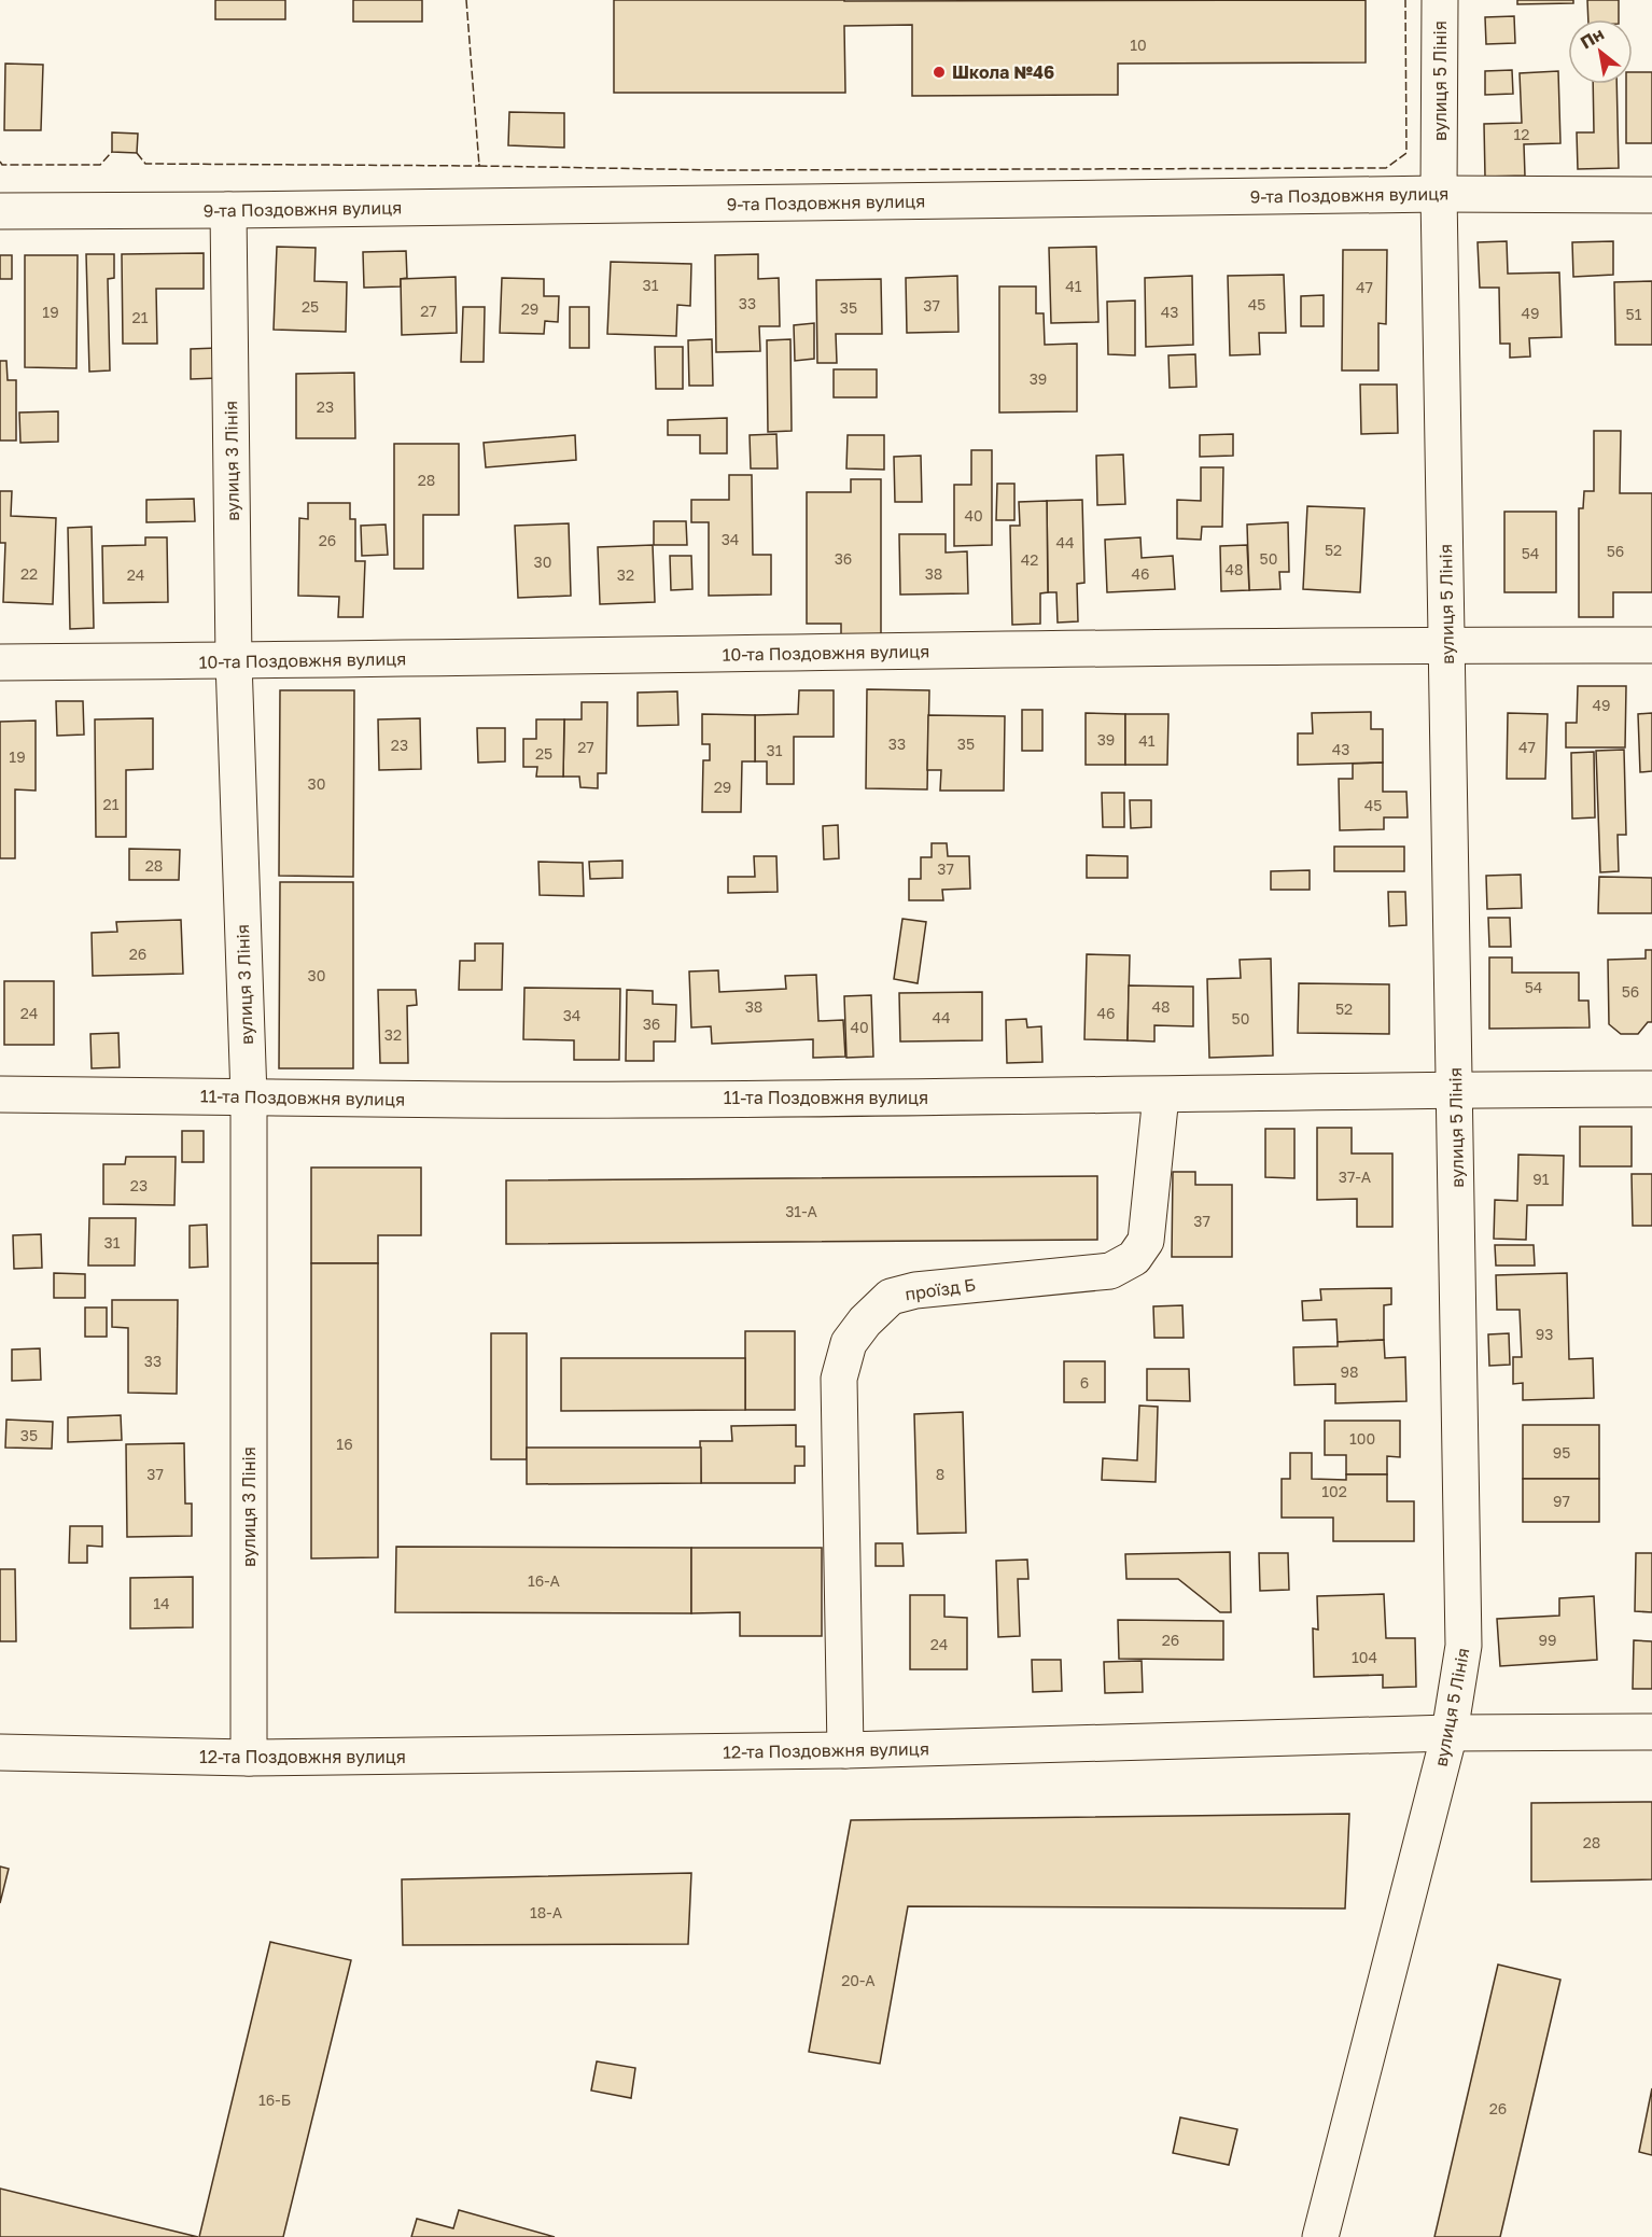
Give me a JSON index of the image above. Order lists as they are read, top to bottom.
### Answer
{
  "streets": {
    "street": [
      "вулиця 5 Лінія",
      "9-та Поздовжня вулиця",
      "вулиця 3 Лінія",
      "10-та Поздовжня вулиця",
      "11-та Поздовжня вулиця",
      "проїзд Б",
      "12-та Поздовжня вулиця"
    ]
  },
  "crossings": [
    ["вулиця 5 Лінія", "9-та Поздовжня вулиця"],
    ["вулиця 5 Лінія", "10-та Поздовжня вулиця"],
    ["вулиця 5 Лінія", "11-та Поздовжня вулиця"],
    ["вулиця 5 Лінія", "12-та Поздовжня вулиця"],
    ["9-та Поздовжня вулиця", "вулиця 3 Лінія"],
    ["вулиця 3 Лінія", "10-та Поздовжня вулиця"],
    ["вулиця 3 Лінія", "11-та Поздовжня вулиця"],
    ["вулиця 3 Лінія", "12-та Поздовжня вулиця"],
    ["11-та Поздовжня вулиця", "проїзд Б"],
    ["проїзд Б", "12-та Поздовжня вулиця"]
  ],
  "places": ["Школа №46"],
  "house_numbers": [
    "10",
    "12",
    "31",
    "41",
    "47",
    "33",
    "45",
    "37",
    "25",
    "35",
    "29",
    "27",
    "19",
    "43",
    "49",
    "51",
    "21",
    "39",
    "23",
    "28",
    "40",
    "34",
    "26",
    "44",
    "52",
    "56",
    "54",
    "36",
    "50",
    "42",
    "30",
    "48",
    "22",
    "38",
    "46",
    "24",
    "32",
    "49",
    "39",
    "41",
    "33",
    "35",
    "23",
    "27",
    "47",
    "43",
    "31",
    "25",
    "19",
    "30",
    "29",
    "21",
    "45",
    "28",
    "37",
    "26",
    "30",
    "54",
    "56",
    "38",
    "48",
    "52",
    "24",
    "46",
    "34",
    "44",
    "50",
    "36",
    "40",
    "32",
    "37-А",
    "91",
    "23",
    "31-А",
    "37",
    "31",
    "93",
    "33",
    "98",
    "6",
    "35",
    "100",
    "16",
    "95",
    "37",
    "8",
    "102",
    "97",
    "16-А",
    "14",
    "26",
    "99",
    "24",
    "104",
    "28",
    "18-А",
    "20-А",
    "16-Б",
    "26"
  ],
  "north": "top left"
}
